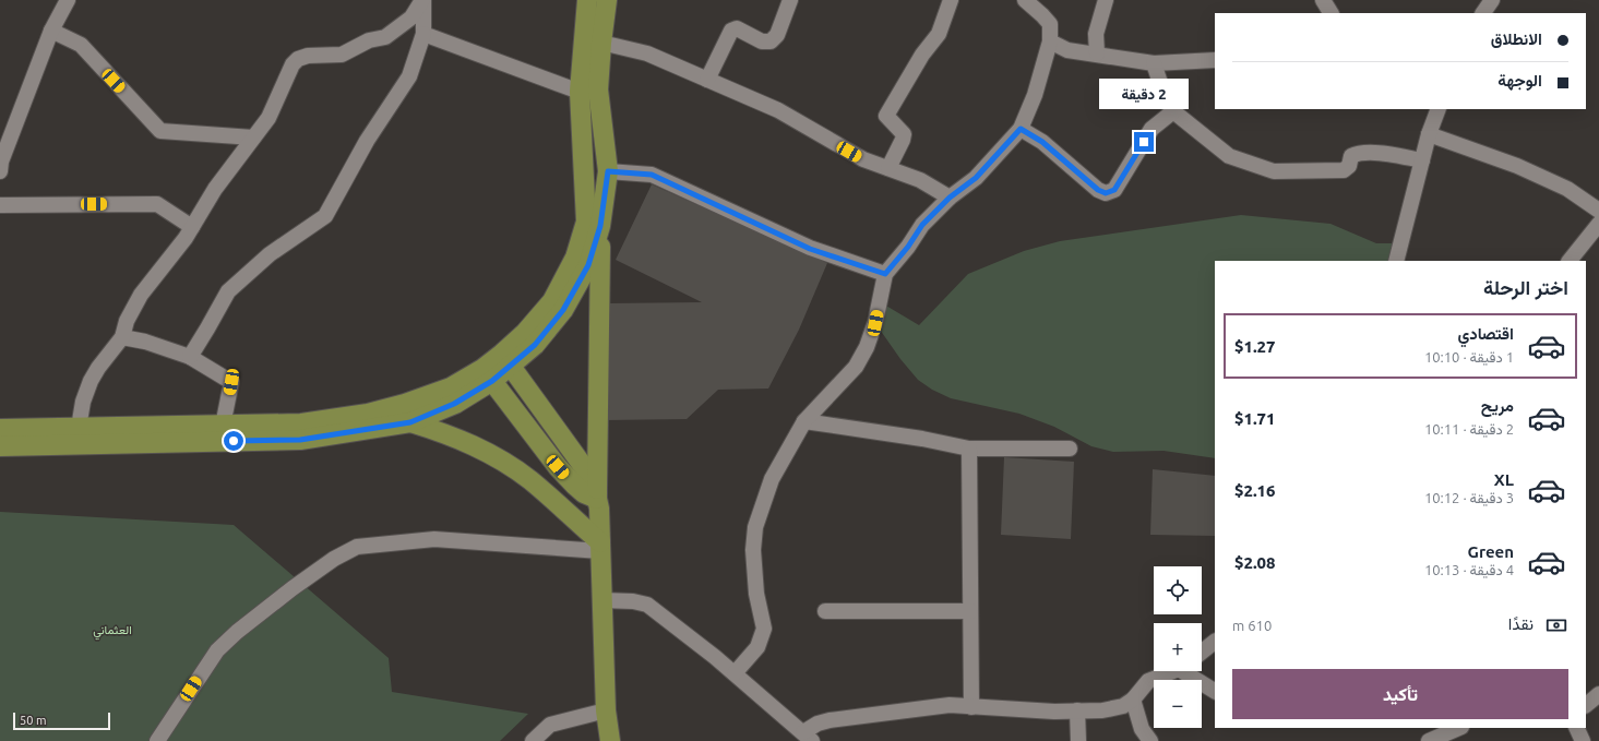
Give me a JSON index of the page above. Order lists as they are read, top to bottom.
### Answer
{
  "parks": ["العثماني"],
  "scale_bar": "50 m",
  "page": {
    "banner": ["الانطلاق", "الوجهة"],
    "bubble": "2 دقيقة",
    "heading": "اختر الرحلة",
    "list": [
      {
        "name": "اقتصادي",
        "note": "1 دقيقة · 10:10",
        "value": "$1.27"
      },
      {
        "name": "مريح",
        "note": "2 دقيقة · 10:11",
        "value": "$1.71"
      },
      {
        "name": "XL",
        "note": "3 دقيقة · 10:12",
        "value": "$2.16"
      },
      {
        "name": "Green",
        "note": "4 دقيقة · 10:13",
        "value": "$2.08"
      }
    ],
    "map_buttons": ["+", "−"],
    "pay": ["نقدًا", "610 m"],
    "buttons": "تأكيد",
    "scale": "50 m"
  }
}
